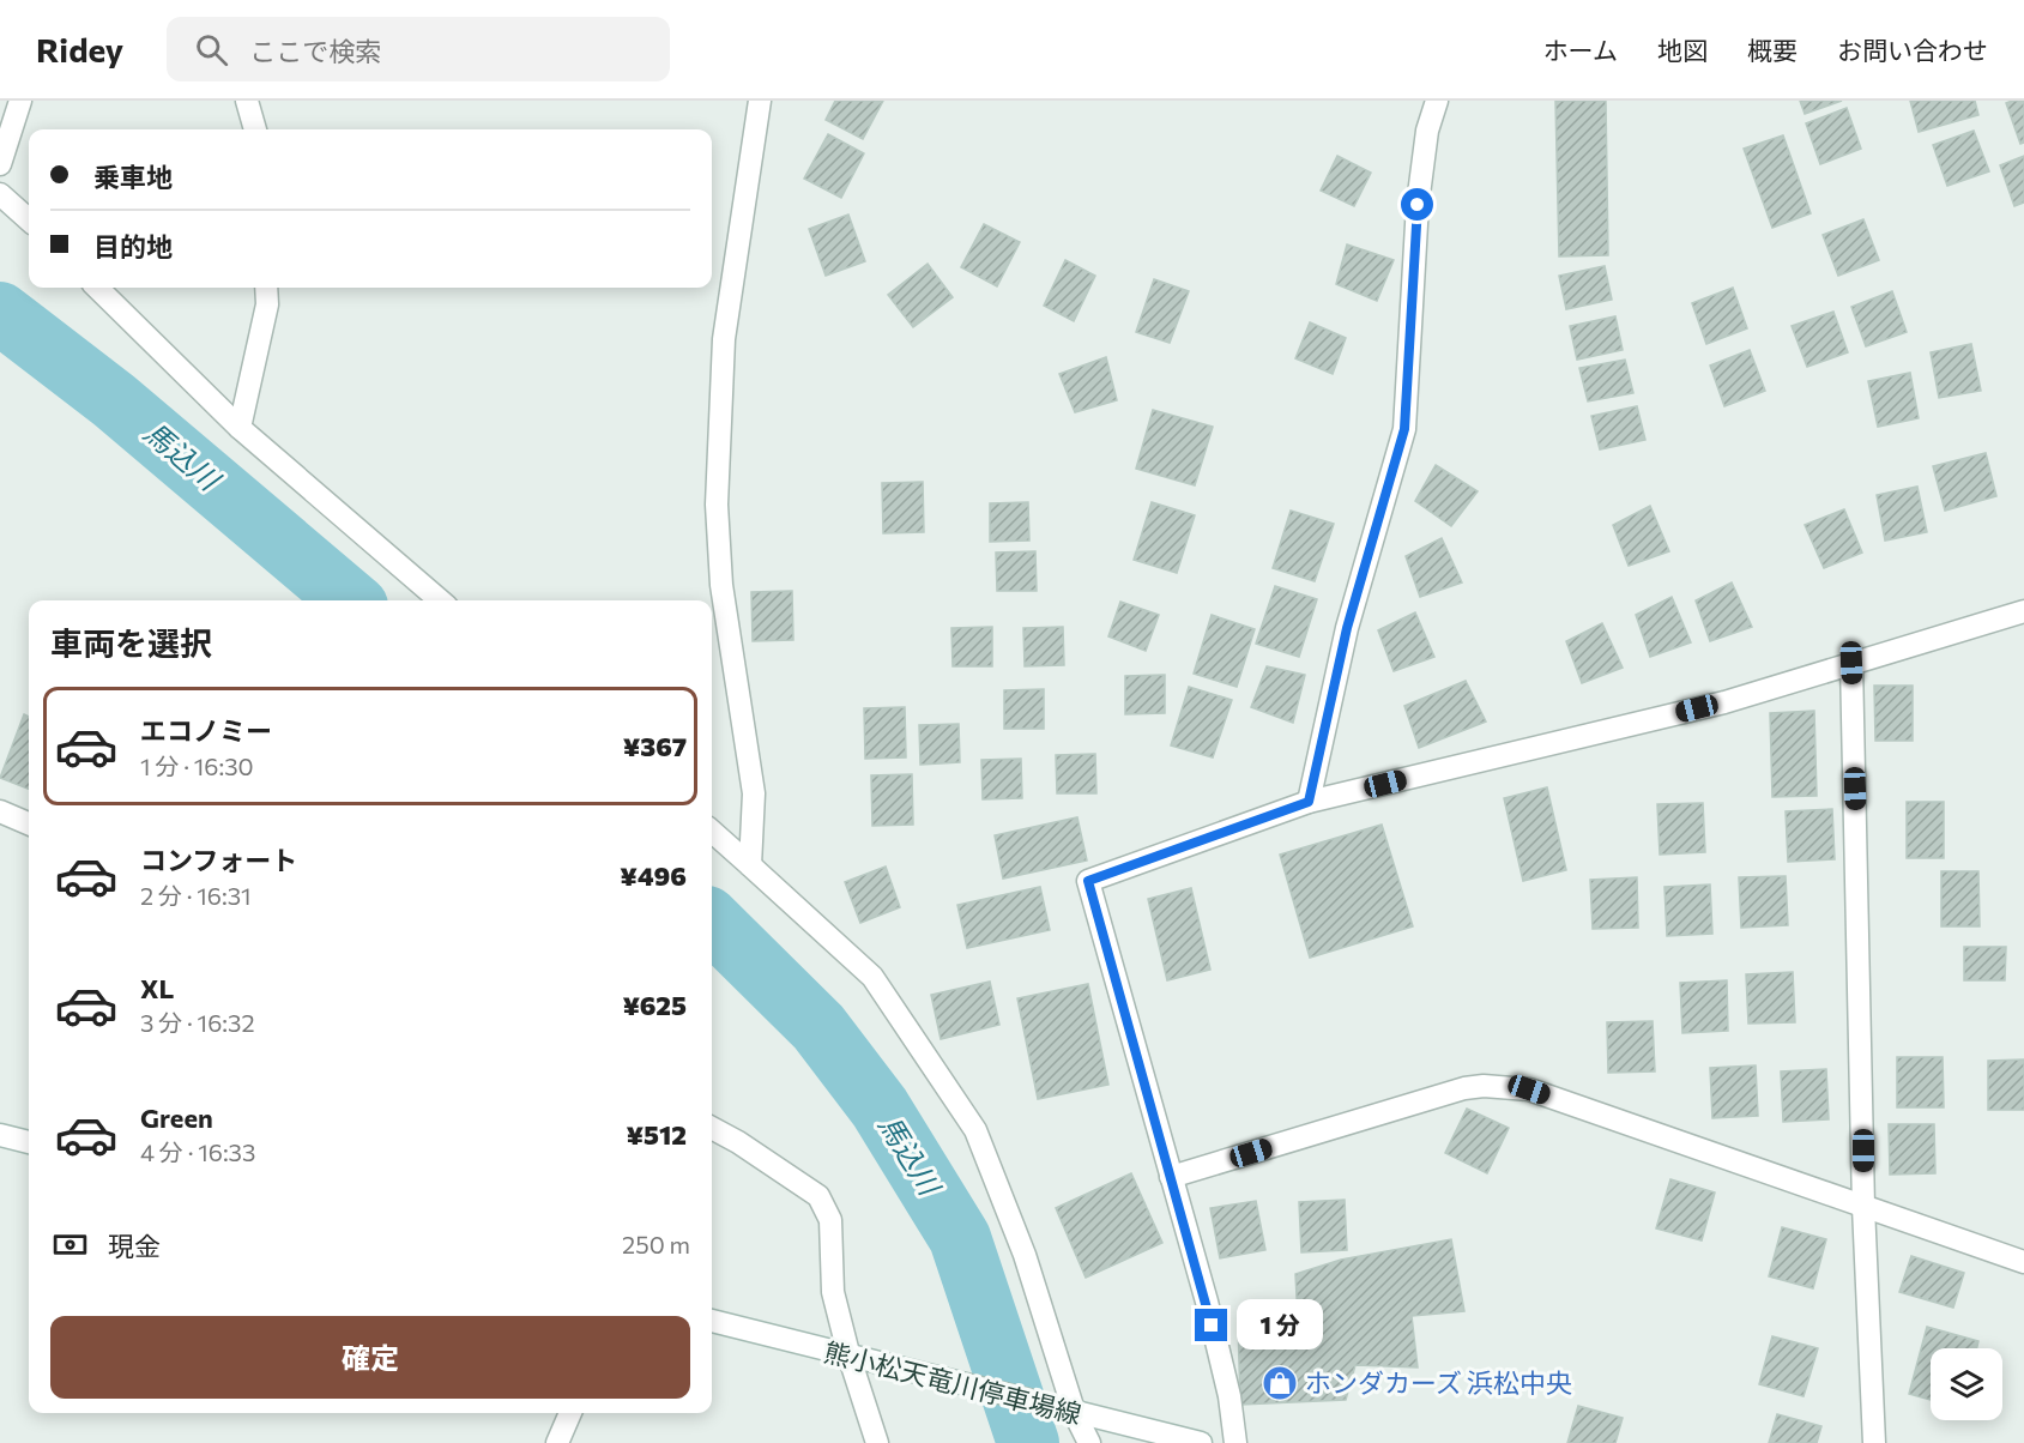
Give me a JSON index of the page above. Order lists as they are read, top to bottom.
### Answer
{
  "streets": {
    "street": ["熊小松天竜川停車場線"]
  },
  "water": ["馬込川"],
  "places": {
    "shop": ["ホンダカーズ 浜松中央"]
  },
  "page": {
    "header": "Ridey",
    "search": "ここで検索",
    "nav": [
      "ホーム",
      "地図",
      "概要",
      "お問い合わせ"
    ],
    "banner": ["乗車地", "目的地"],
    "heading": "車両を選択",
    "list": [
      {
        "name": "エコノミー",
        "note": "1 分 · 16:30",
        "value": "¥367"
      },
      {
        "name": "コンフォート",
        "note": "2 分 · 16:31",
        "value": "¥496"
      },
      {
        "name": "XL",
        "note": "3 分 · 16:32",
        "value": "¥625"
      },
      {
        "name": "Green",
        "note": "4 分 · 16:33",
        "value": "¥512"
      }
    ],
    "pay": ["現金", "250 m"],
    "bubble": "1 分",
    "buttons": "確定"
  }
}
